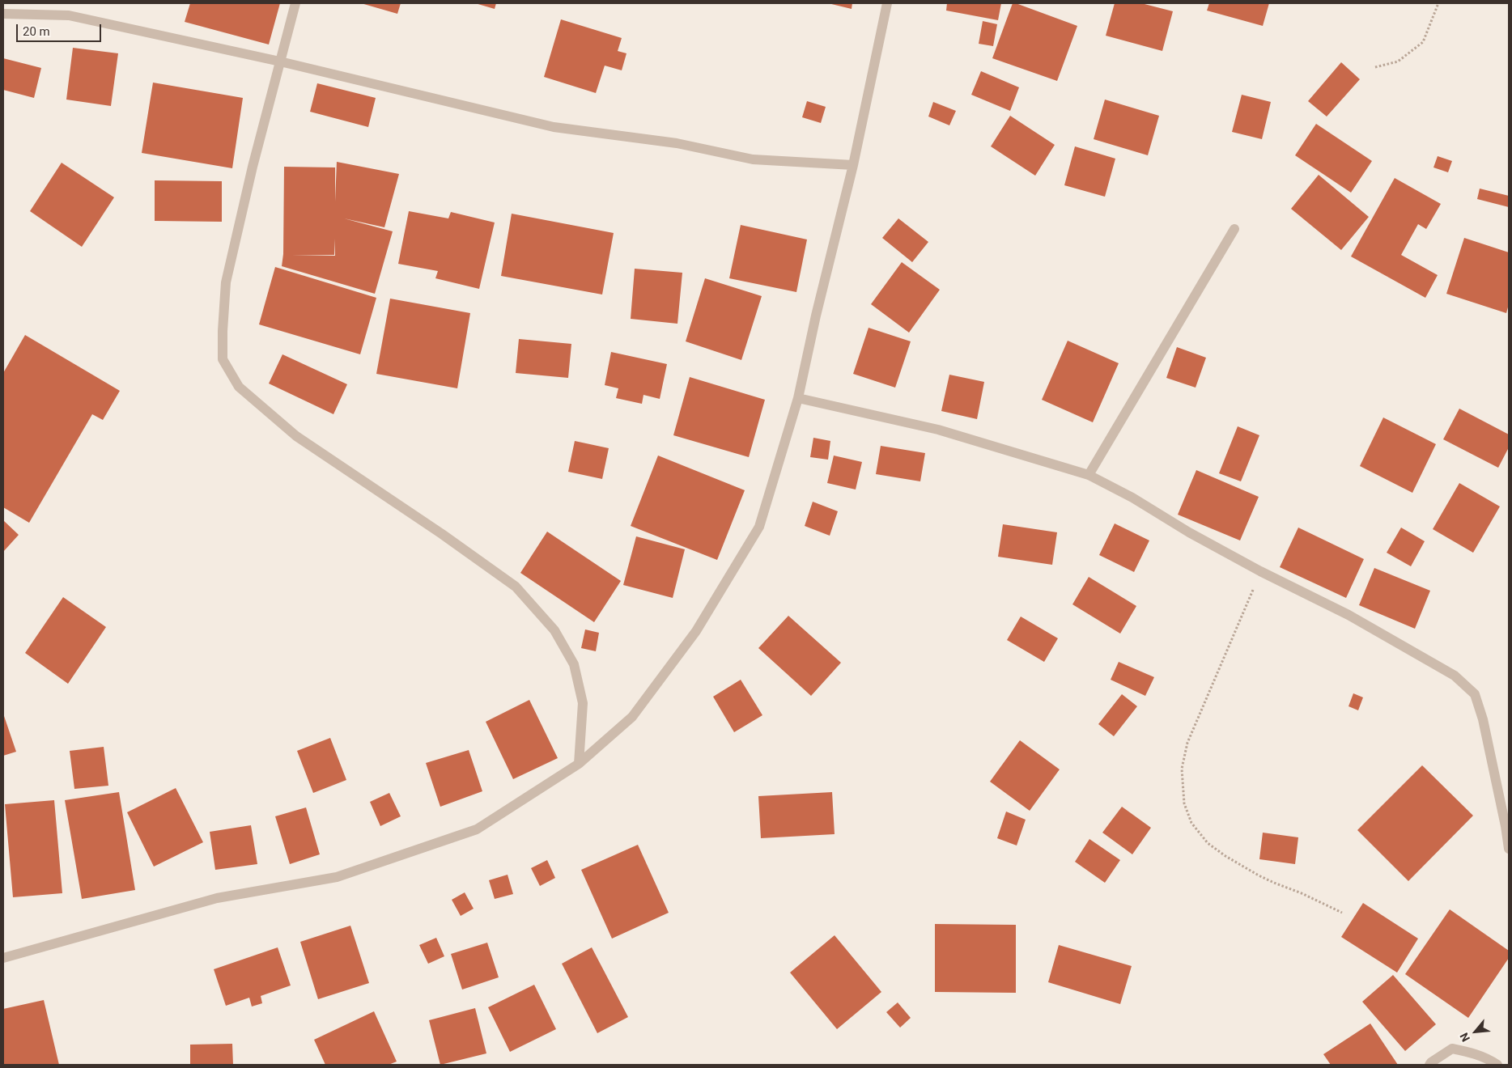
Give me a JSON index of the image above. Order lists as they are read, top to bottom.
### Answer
{
  "scale_bar": "20 m",
  "north": "bottom left"
}
